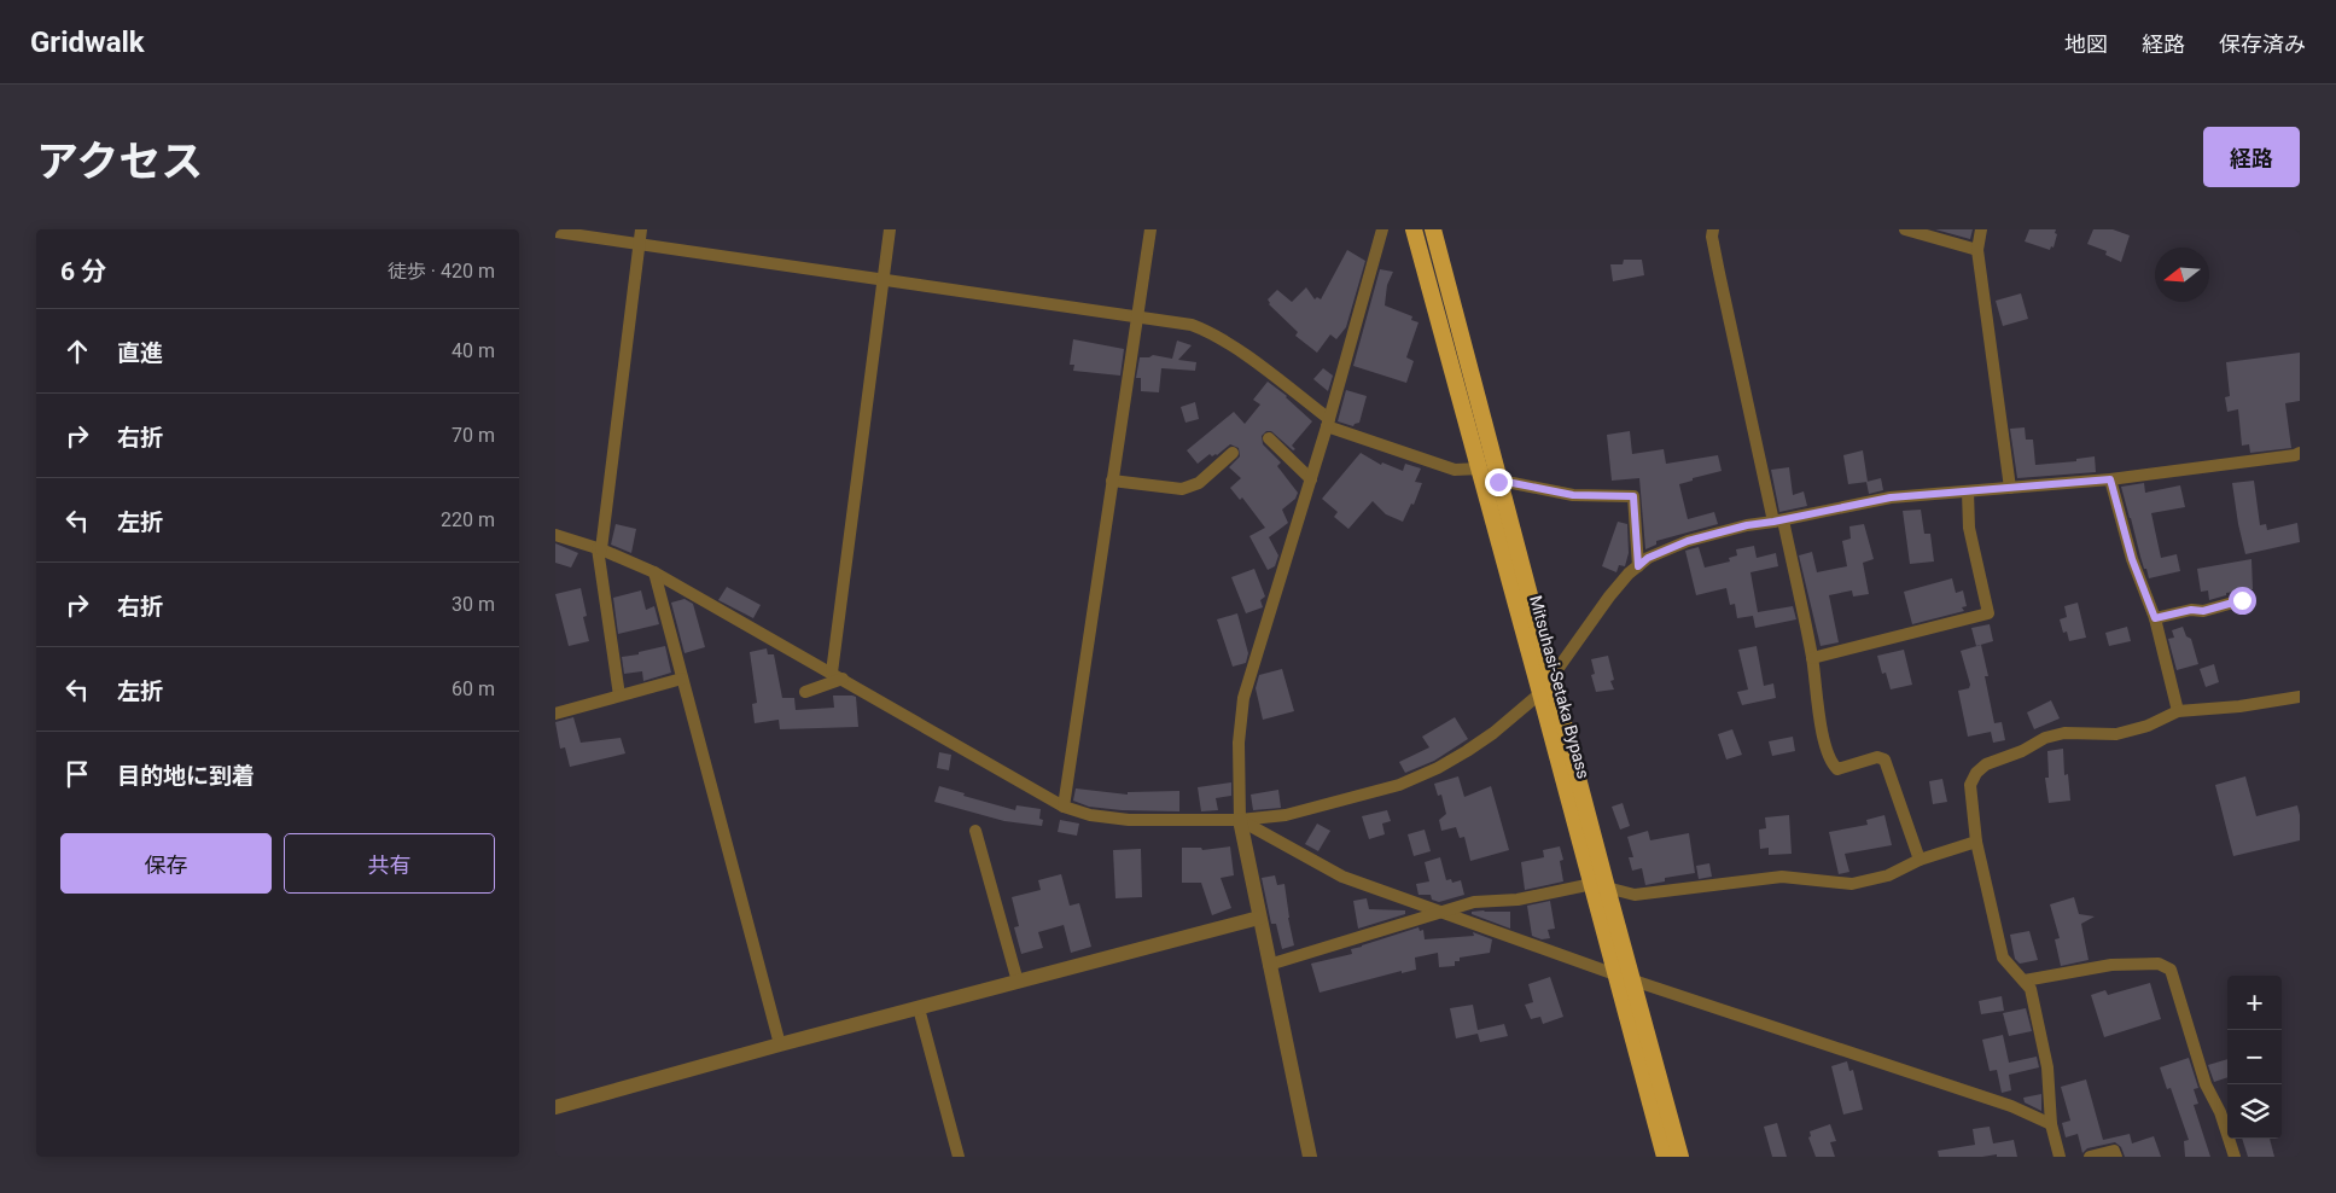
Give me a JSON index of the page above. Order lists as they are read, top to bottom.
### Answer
{
  "streets": {
    "highway": ["Mitsuhasi-Setaka Bypass"]
  },
  "north": "left",
  "page": {
    "header": "Gridwalk",
    "nav": ["地図", "経路", "保存済み"],
    "title": "アクセス",
    "buttons": [
      "経路",
      ["保存", "共有"]
    ],
    "heading": ["6 分", "徒歩 · 420 m"],
    "list": [
      ["直進", "40 m"],
      ["右折", "70 m"],
      ["左折", "220 m"],
      ["右折", "30 m"],
      ["左折", "60 m"],
      "目的地に到着"
    ],
    "map_buttons": ["+", "−"]
  }
}
